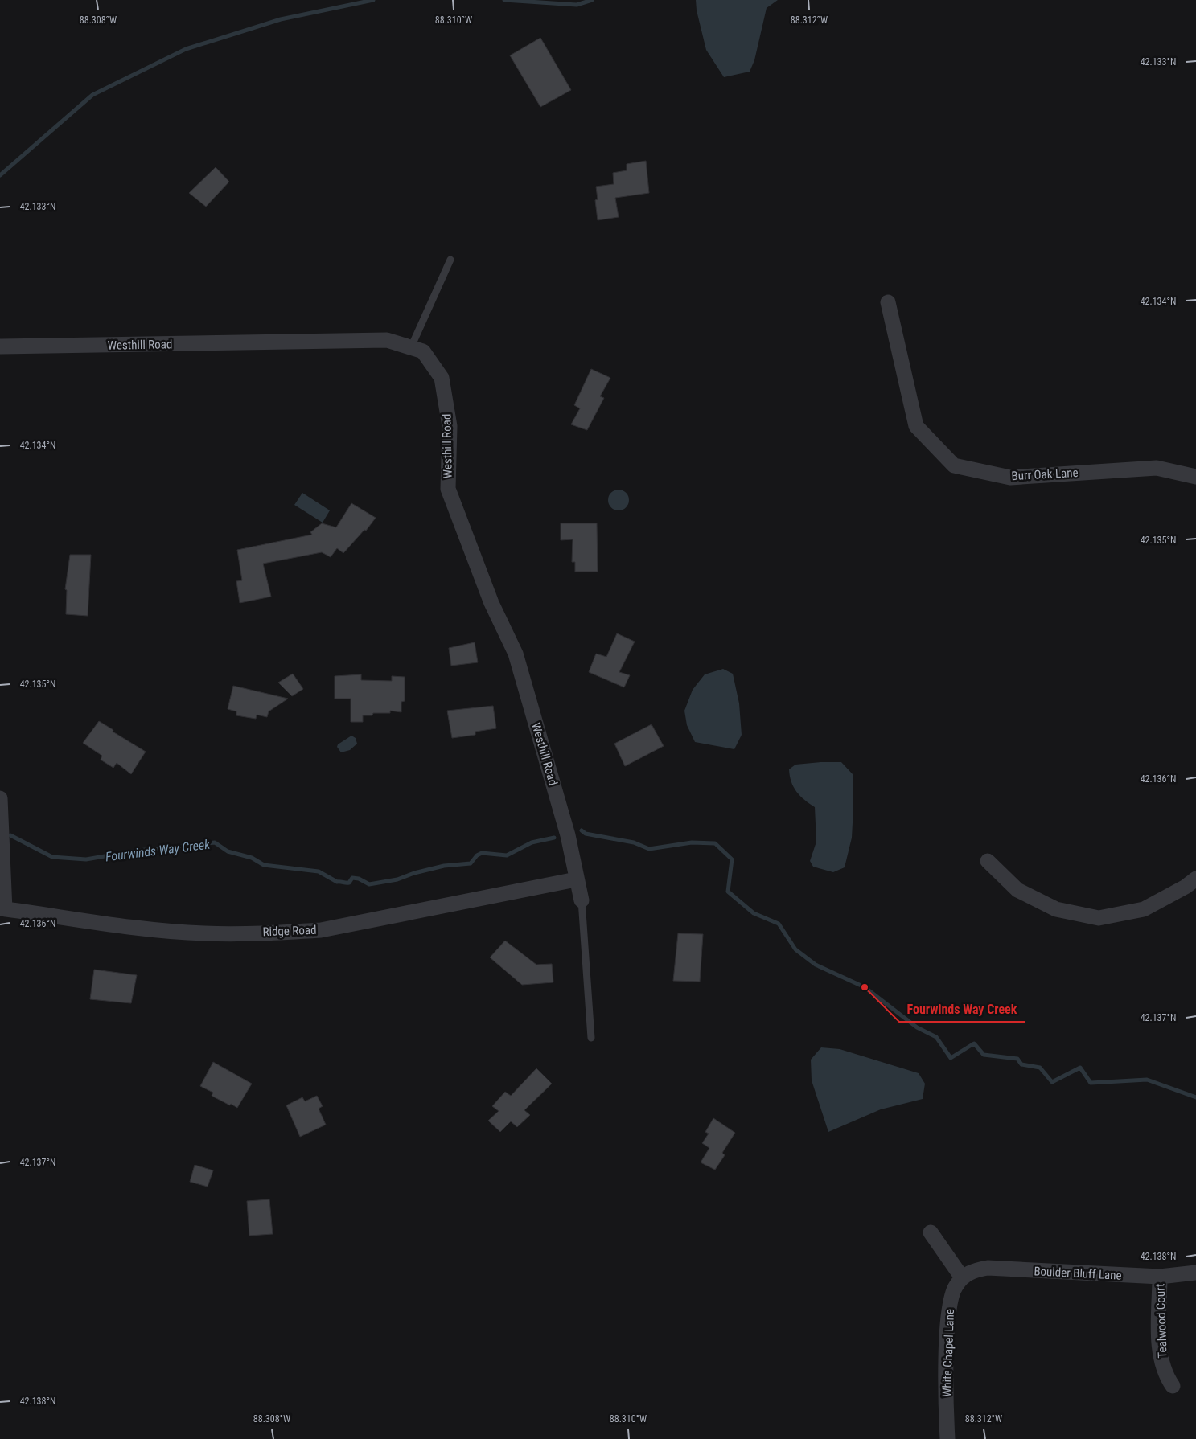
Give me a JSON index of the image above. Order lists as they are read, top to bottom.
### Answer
{
  "streets": {
    "street": [
      "Westhill Road",
      "Burr Oak Lane",
      "Ridge Road",
      "Boulder Bluff Lane",
      "Tealwood Court",
      "White Chapel Lane"
    ]
  },
  "crossings": [
    ["Westhill Road", "Ridge Road"],
    ["Boulder Bluff Lane", "Tealwood Court"],
    ["Boulder Bluff Lane", "White Chapel Lane"]
  ],
  "water": ["Fourwinds Way Creek"],
  "places": ["Fourwinds Way Creek"],
  "coordinates": [
    "88.308°W",
    "88.310°W",
    "88.312°W",
    "42.133°N",
    "42.134°N",
    "42.135°N",
    "42.136°N",
    "42.137°N",
    "42.138°N"
  ]
}
